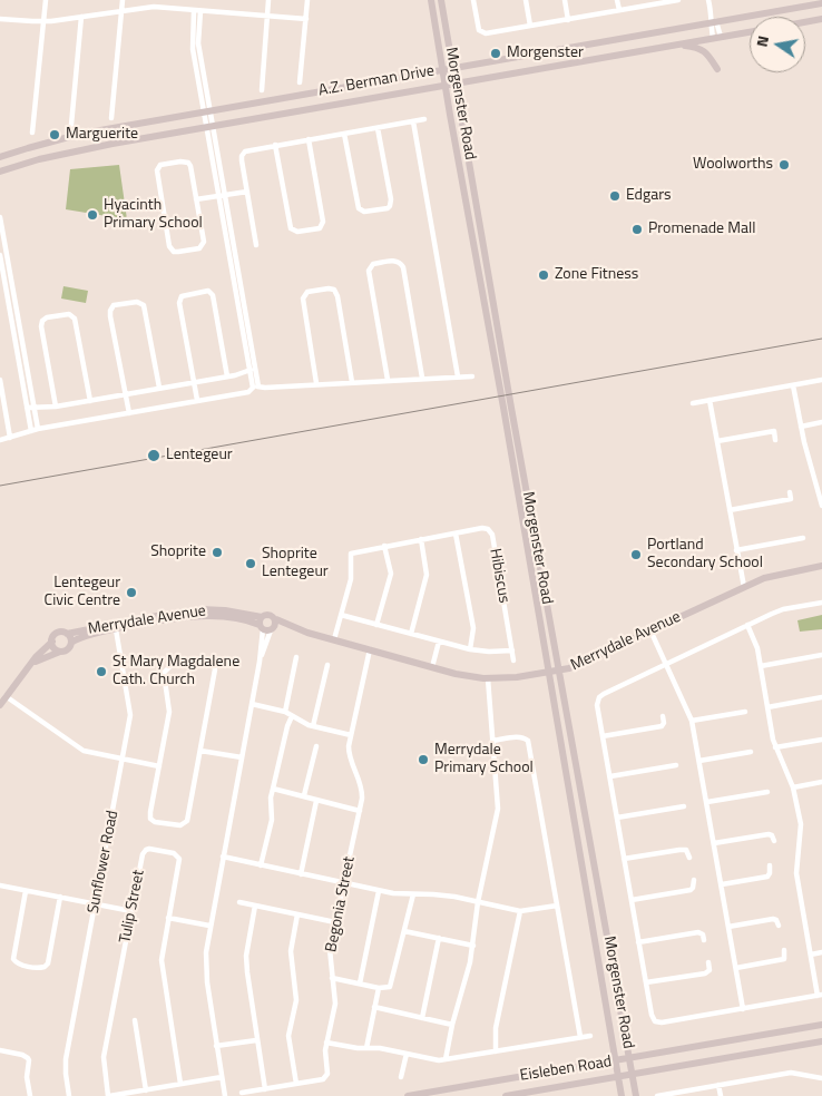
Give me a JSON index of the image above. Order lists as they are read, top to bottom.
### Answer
{
  "streets": {
    "main road": [
      "A.Z. Berman Drive",
      "Morgenster Road",
      "Merrydale Avenue",
      "Eisleben Road"
    ],
    "street": [
      "Hibiscus",
      "Sunflower Road",
      "Begonia Street",
      "Tulip Street"
    ]
  },
  "crossings": [
    ["A.Z. Berman Drive", "Morgenster Road"],
    ["Morgenster Road", "Merrydale Avenue"],
    ["Morgenster Road", "Eisleben Road"],
    ["Hibiscus", "Merrydale Avenue"],
    ["Merrydale Avenue", "Sunflower Road"],
    ["Merrydale Avenue", "Begonia Street"]
  ],
  "places": [
    "Morgenster",
    "Marguerite",
    "Woolworths",
    "Edgars",
    "Hyacinth Primary School",
    "Promenade Mall",
    "Zone Fitness",
    "Lentegeur",
    "Shoprite",
    "Portland Secondary School",
    "Shoprite Lentegeur",
    "Lentegeur Civic Centre",
    "St Mary Magdalene Cath. Church",
    "Merrydale Primary School"
  ],
  "north": "left"
}
